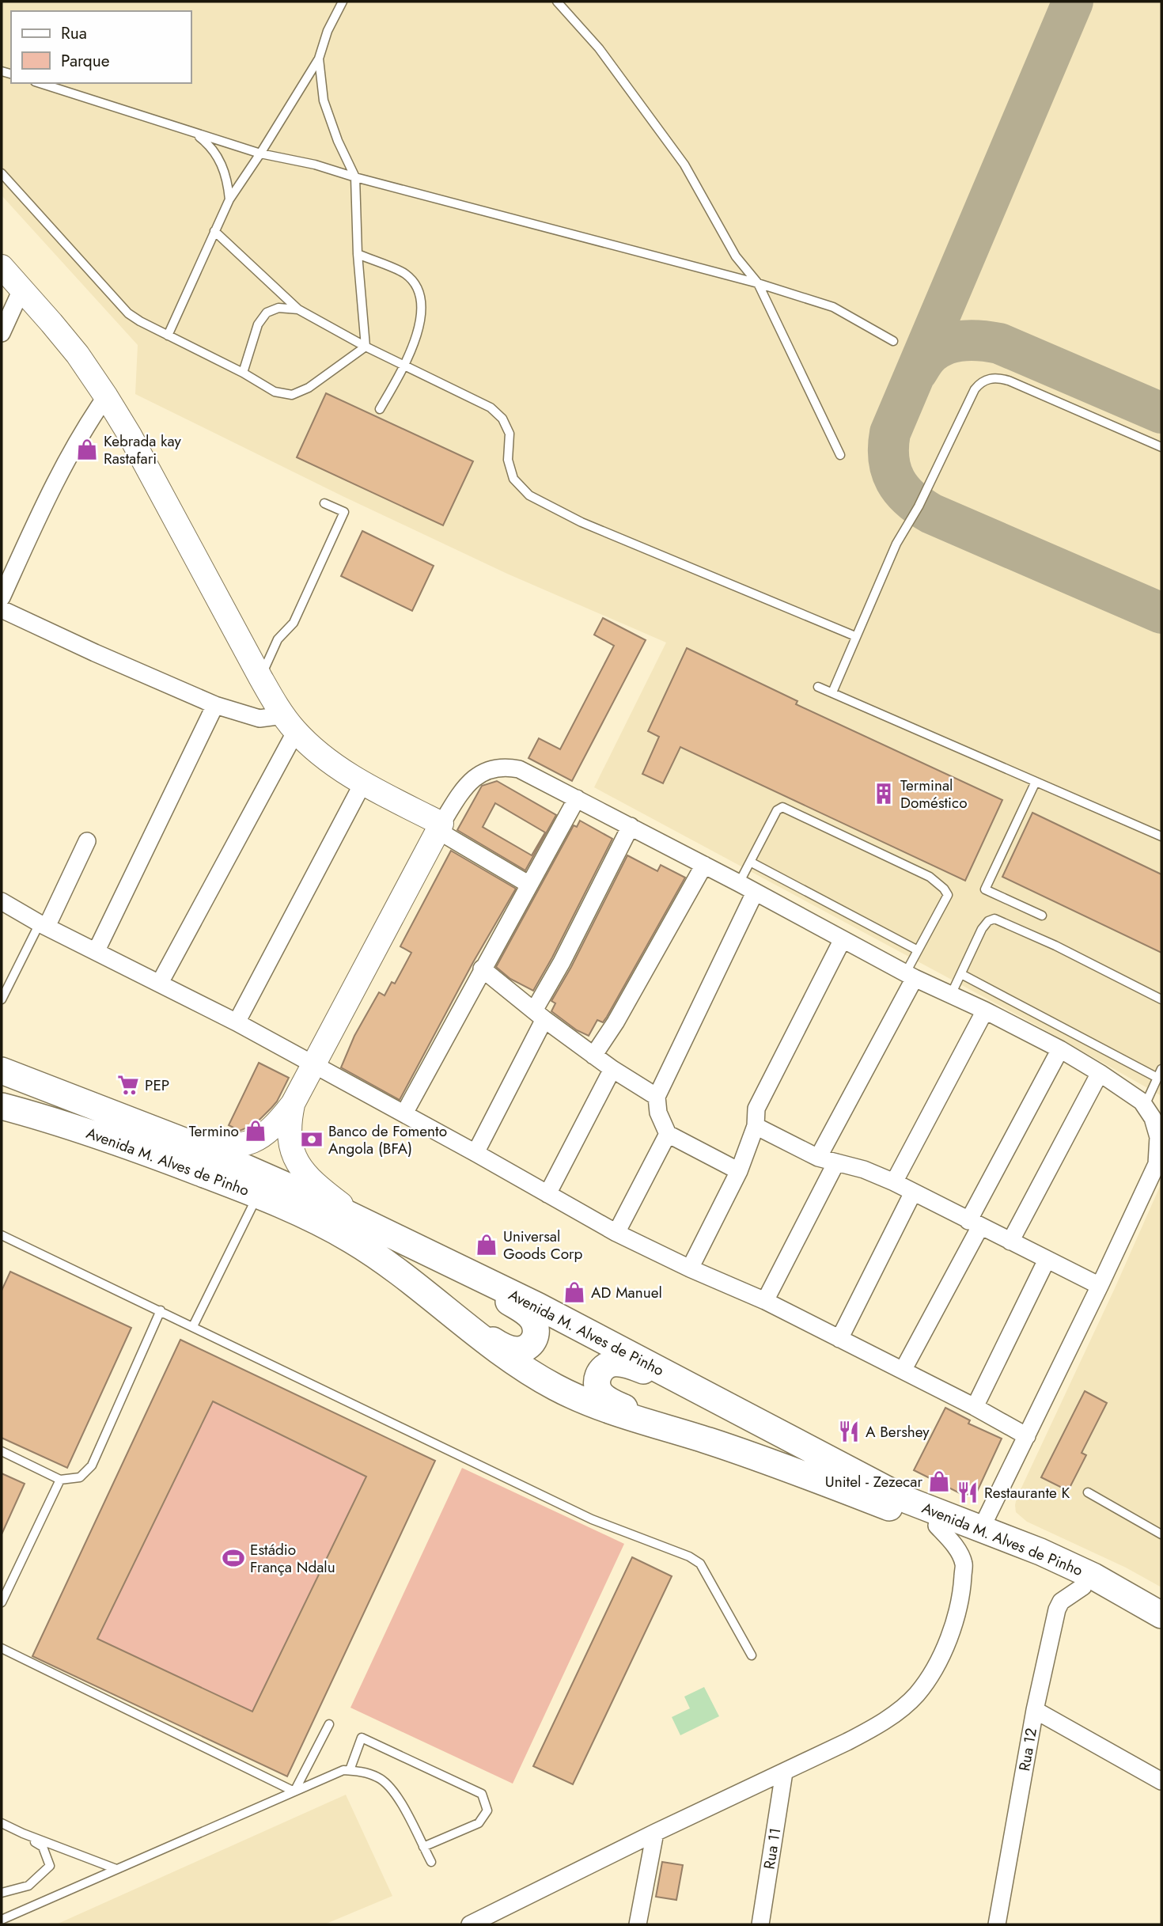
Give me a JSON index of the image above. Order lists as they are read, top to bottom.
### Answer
{
  "streets": {
    "main road": ["Avenida M. Alves de Pinho"],
    "street": ["Rua 12", "Rua 11"]
  },
  "crossings": [
    ["Avenida M. Alves de Pinho", "Rua 12"]
  ],
  "places": {
    "shop": [
      "Kebrada kay Rastafari",
      "Termino",
      "Universal Goods Corp",
      "AD Manuel",
      "Unitel - Zezecar"
    ],
    "building": ["Terminal Doméstico"],
    "supermarket": ["PEP"],
    "bank": ["Banco de Fomento Angola (BFA)"],
    "restaurant": ["A Bershey", "Restaurante K"],
    "sports": ["Estádio França Ndalu"]
  },
  "legend": ["Rua", "Parque"]
}
